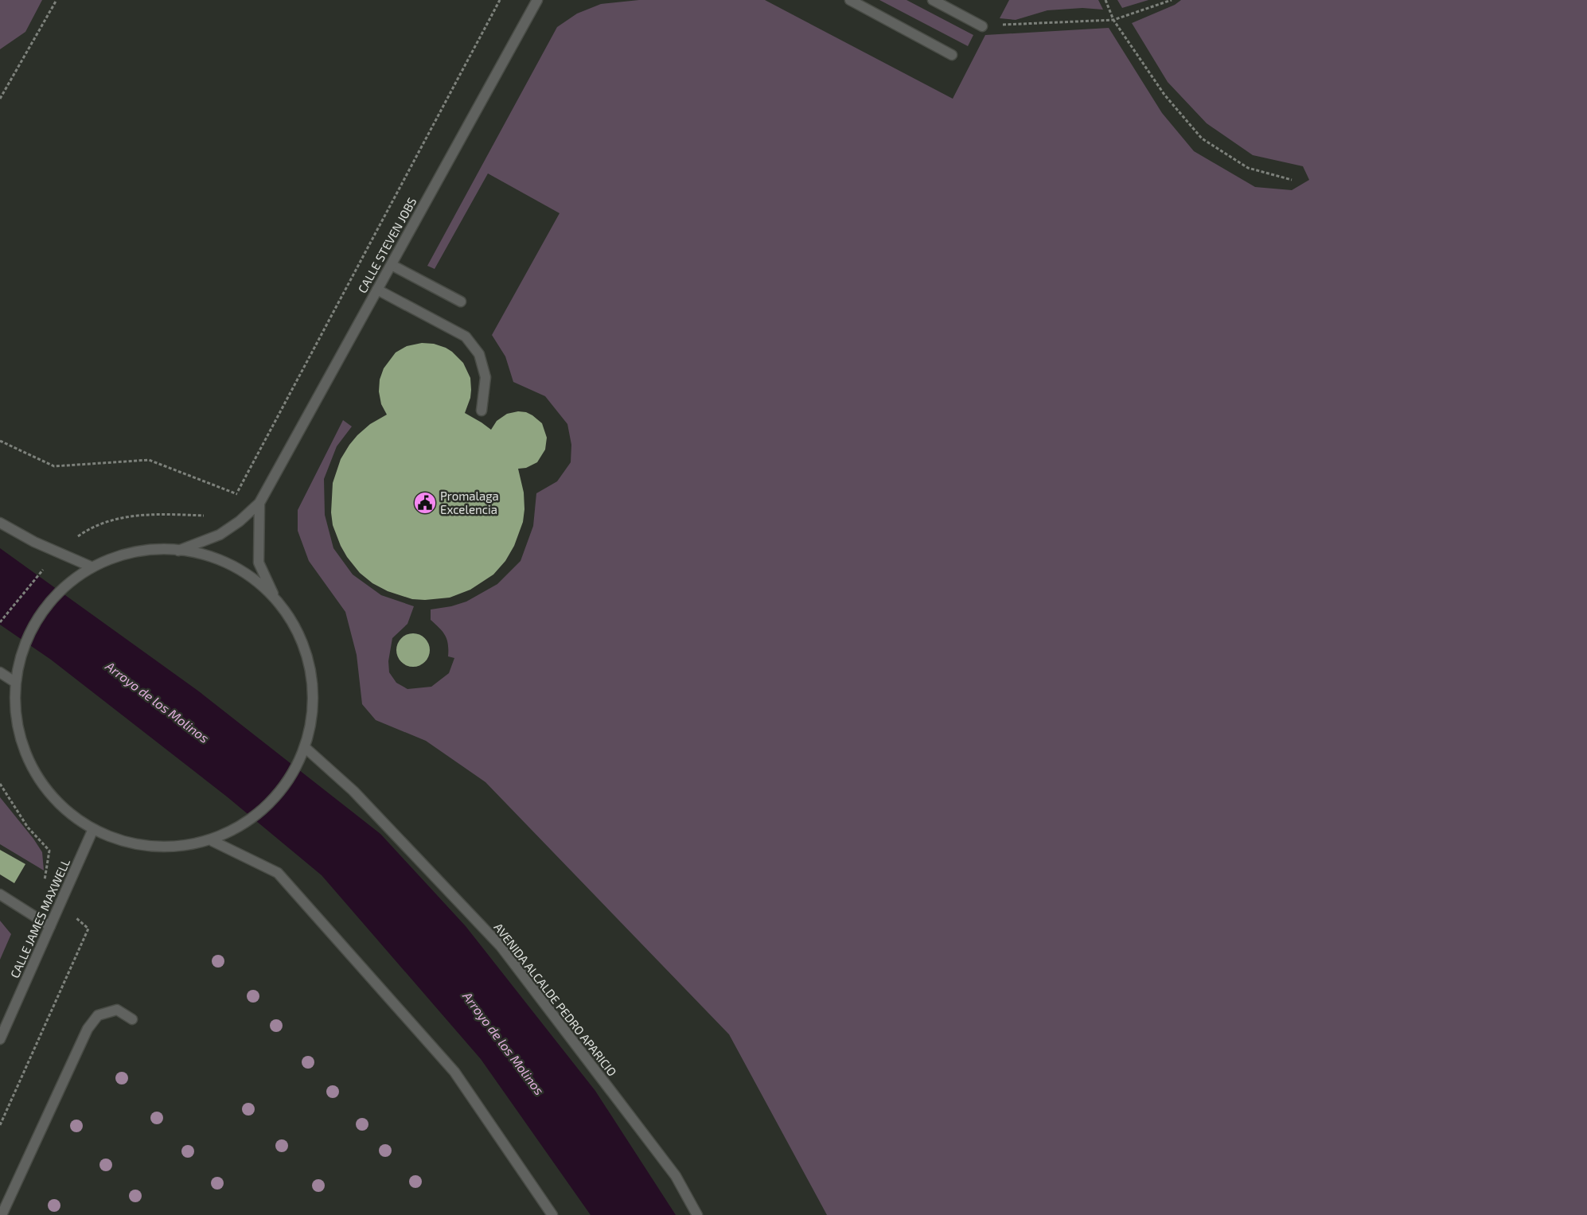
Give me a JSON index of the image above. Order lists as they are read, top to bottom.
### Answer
{
  "streets": {
    "street": ["CALLE STEVEN JOBS", "CALLE JAMES MAXWELL", "AVENIDA ALCALDE PEDRO APARICIO"]
  },
  "water": ["Arroyo de los Molinos"],
  "places": {
    "public building": ["Promalaga Excelencia"]
  }
}
